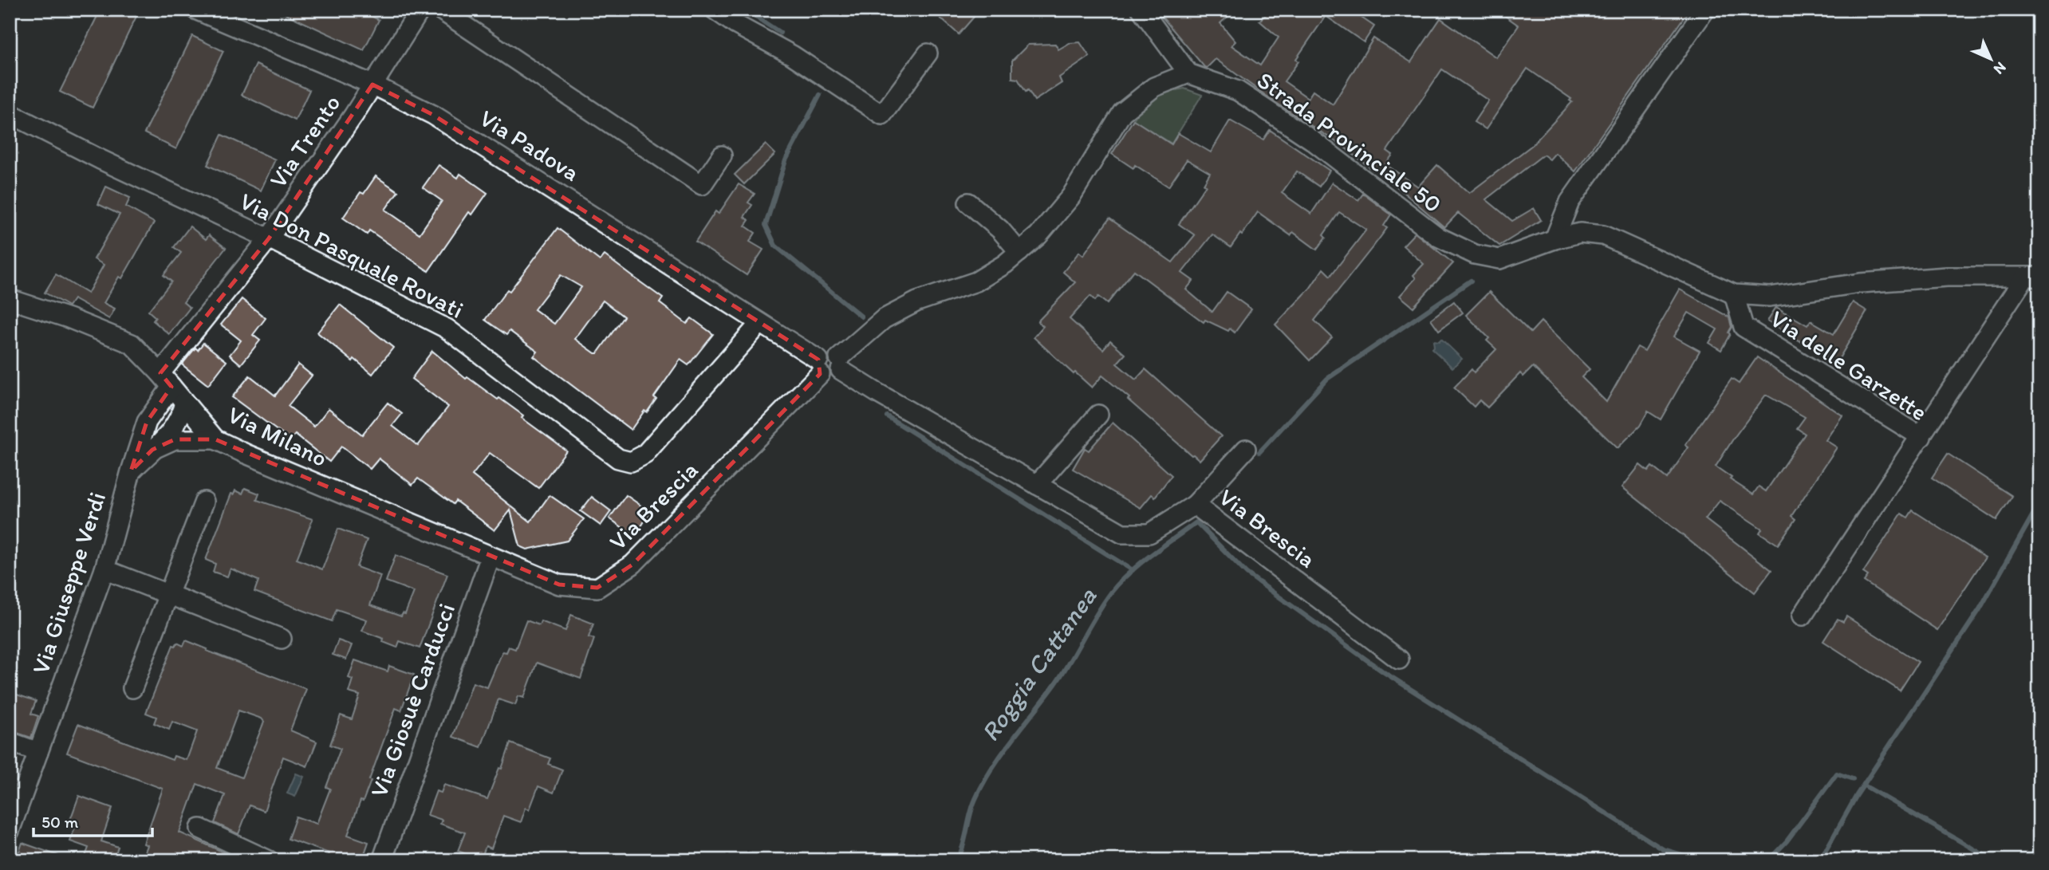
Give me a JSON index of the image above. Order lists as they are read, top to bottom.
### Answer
{
  "streets": {
    "street": [
      "Via Trento",
      "Strada Provinciale 50",
      "Via Padova",
      "Via Don Pasquale Rovati",
      "Via delle Garzette",
      "Via Milano",
      "Via Brescia",
      "Via Giuseppe Verdi",
      "Via Giosuè Carducci"
    ]
  },
  "crossings": [
    ["Via Trento", "Via Padova"],
    ["Via Trento", "Via Don Pasquale Rovati"],
    ["Via Trento", "Via Milano"],
    ["Via Trento", "Via Giuseppe Verdi"],
    ["Strada Provinciale 50", "Via delle Garzette"],
    ["Via Padova", "Via Don Pasquale Rovati"],
    ["Via Padova", "Via Brescia"],
    ["Via Milano", "Via Brescia"],
    ["Via Milano", "Via Giuseppe Verdi"],
    ["Via Milano", "Via Giosuè Carducci"],
    ["Via Brescia", "Via Giosuè Carducci"]
  ],
  "water": ["Roggia Cattanea"],
  "scale_bar": "50 m",
  "north": "bottom right"
}
